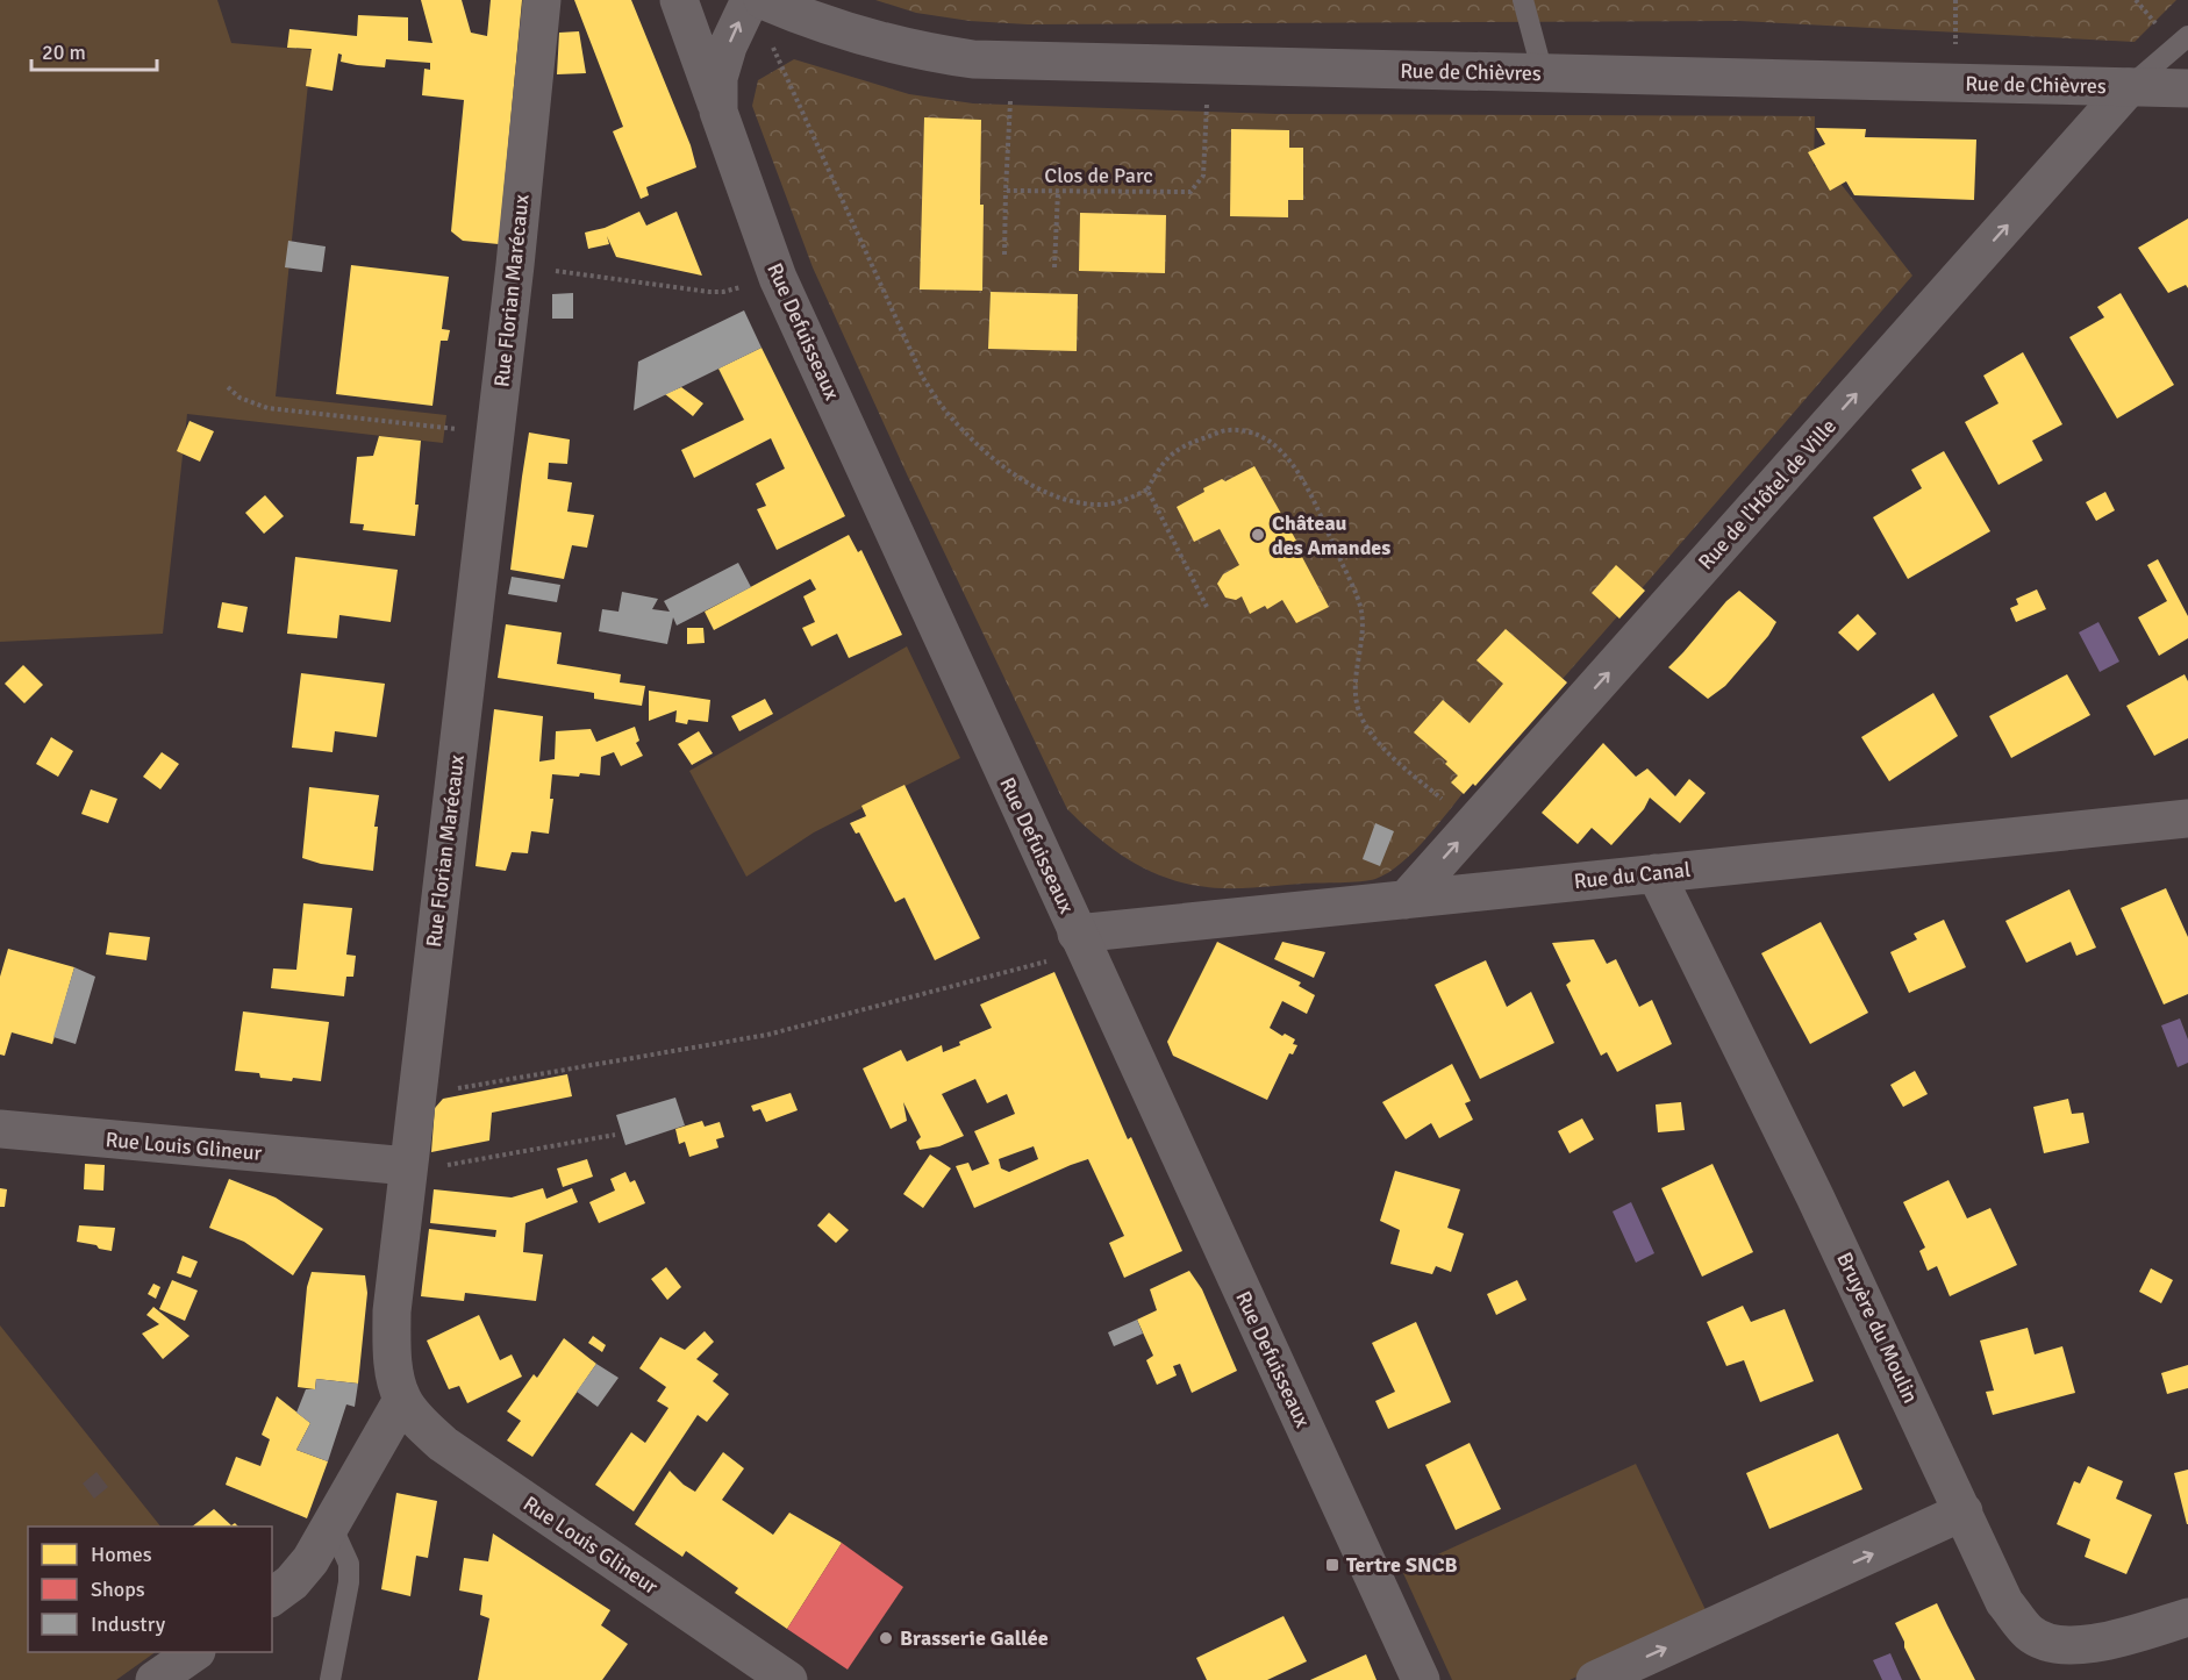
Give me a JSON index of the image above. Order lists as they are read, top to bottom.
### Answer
{
  "streets": {
    "street": [
      "Rue de Chièvres",
      "Rue Florian Marécaux",
      "Rue Defuisseaux",
      "Rue de l'Hôtel de Ville",
      "Rue du Canal",
      "Rue Louis Glineur",
      "Bruyère du Moulin"
    ],
    "path": ["Clos de Parc"]
  },
  "crossings": [
    ["Rue de Chièvres", "Clos de Parc"],
    ["Rue de Chièvres", "Rue de l'Hôtel de Ville"],
    ["Rue Florian Marécaux", "Rue Louis Glineur"],
    ["Rue Defuisseaux", "Rue du Canal"],
    ["Rue de l'Hôtel de Ville", "Rue du Canal"],
    ["Rue du Canal", "Bruyère du Moulin"]
  ],
  "one_way": ["Rue de l'Hôtel de Ville"],
  "places": {
    "other": ["Château des Amandes", "Brasserie Gallée"],
    "transit": ["Tertre SNCB"]
  },
  "legend": ["Homes", "Shops", "Industry"],
  "scale_bar": "20 m"
}
